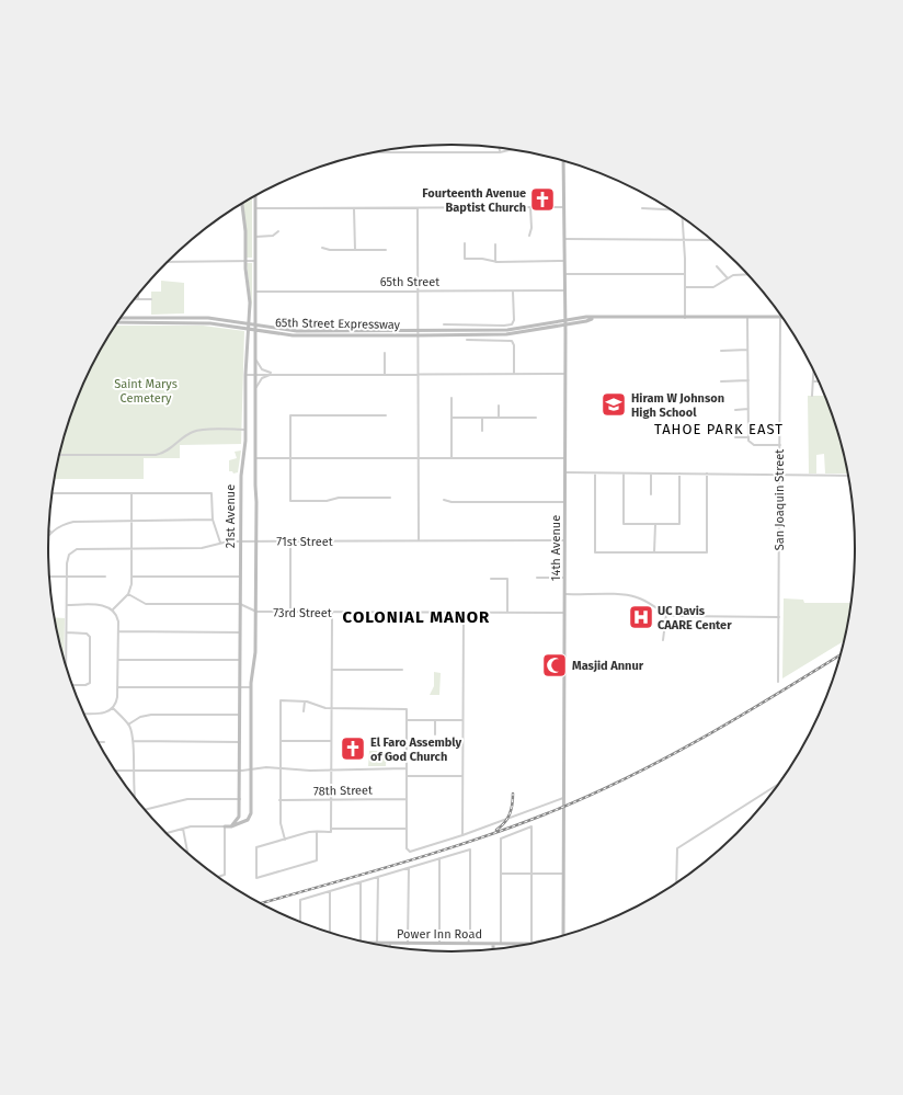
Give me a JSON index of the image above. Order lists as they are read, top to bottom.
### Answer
{
  "streets": {
    "main road": [
      "65th Street Expressway",
      "21st Avenue",
      "14th Avenue",
      "Power Inn Road"
    ],
    "street": [
      "65th Street",
      "San Joaquin Street",
      "71st Street",
      "73rd Street",
      "78th Street"
    ]
  },
  "crossings": [
    ["65th Street", "21st Avenue"],
    ["65th Street", "14th Avenue"],
    ["65th Street Expressway", "21st Avenue"],
    ["65th Street Expressway", "14th Avenue"],
    ["21st Avenue", "71st Street"],
    ["21st Avenue", "73rd Street"],
    ["71st Street", "14th Avenue"],
    ["14th Avenue", "73rd Street"]
  ],
  "districts": ["TAHOE PARK EAST", "COLONIAL MANOR"],
  "parks": ["Saint Marys Cemetery"],
  "places": {
    "church": ["Fourteenth Avenue Baptist Church", "El Faro Assembly of God Church"],
    "school or university": ["Hiram W Johnson High School"],
    "hospital": ["UC Davis CAARE Center"],
    "mosque": ["Masjid Annur"]
  }
}
